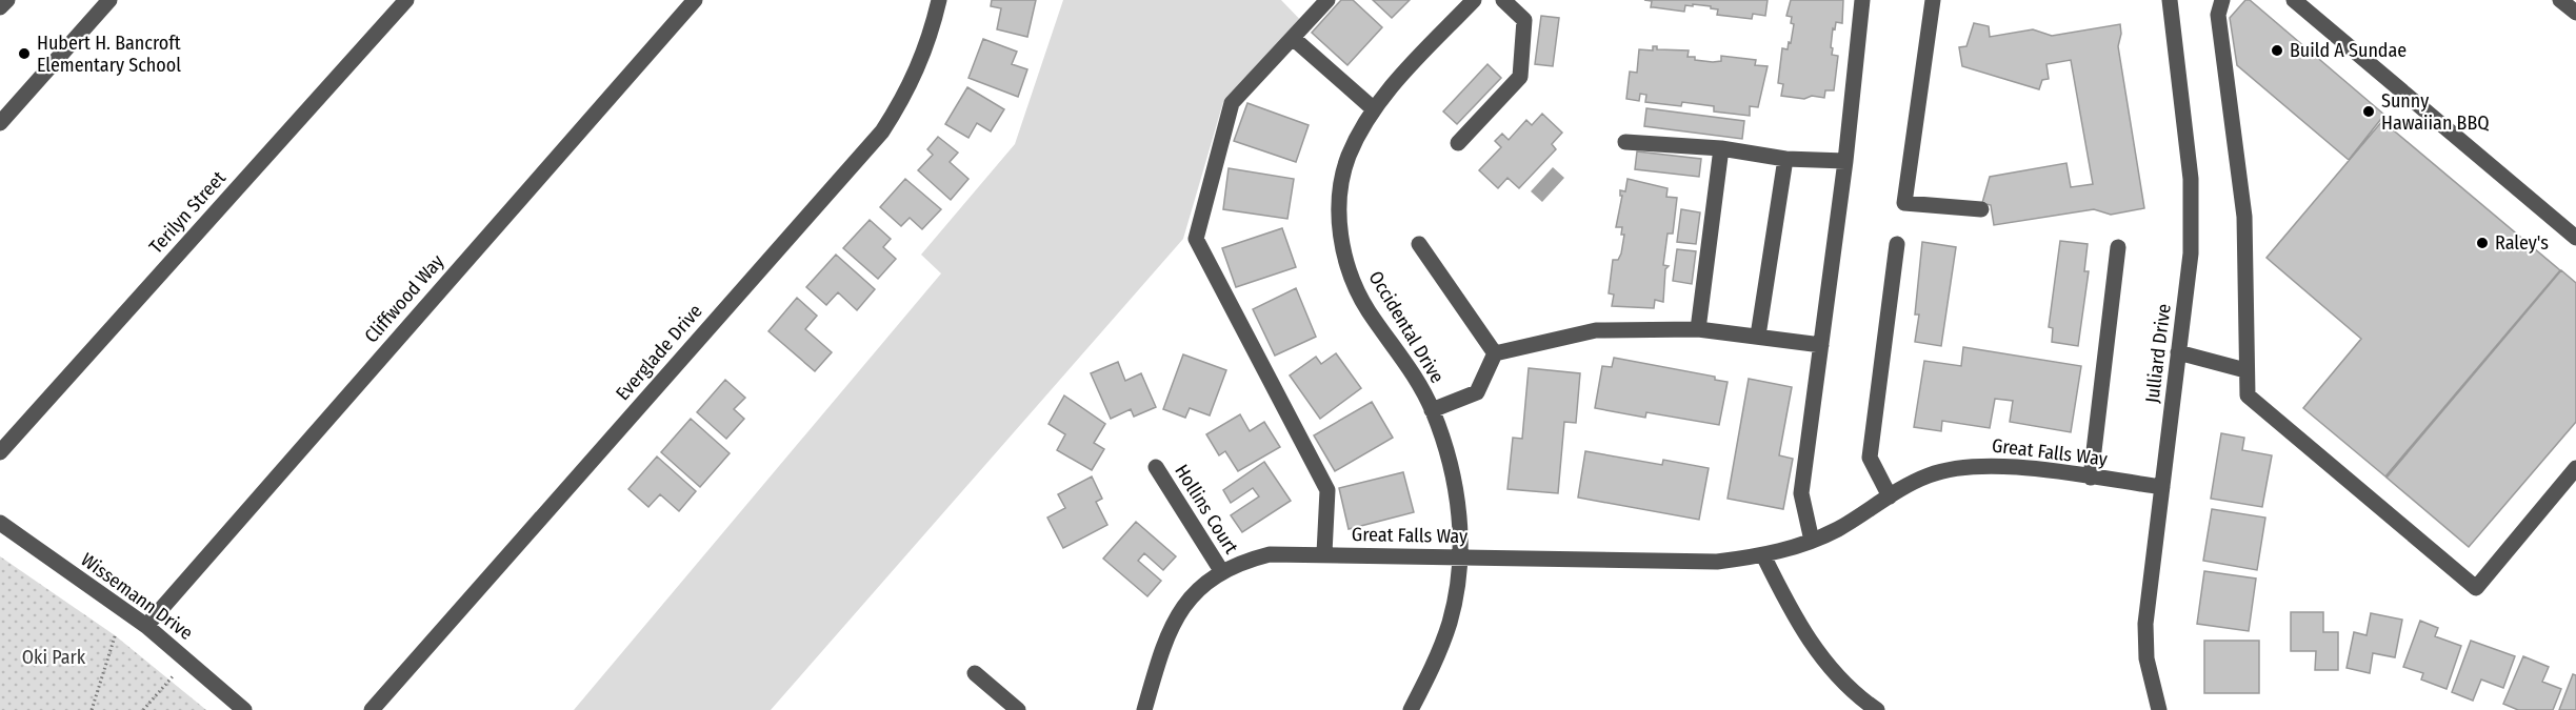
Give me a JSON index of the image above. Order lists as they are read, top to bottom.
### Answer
{
  "streets": {
    "street": [
      "Terilyn Street",
      "Cliffwood Way",
      "Occidental Drive",
      "Everglade Drive",
      "Julliard Drive",
      "Great Falls Way",
      "Hollins Court",
      "Wissemann Drive"
    ]
  },
  "crossings": [
    ["Cliffwood Way", "Wissemann Drive"],
    ["Occidental Drive", "Great Falls Way"],
    ["Julliard Drive", "Great Falls Way"],
    ["Great Falls Way", "Hollins Court"]
  ],
  "parks": ["Oki Park"],
  "places": [
    "Build A Sundae",
    "Hubert H. Bancroft Elementary School",
    "Sunny Hawaiian BBQ",
    "Raley's"
  ]
}
